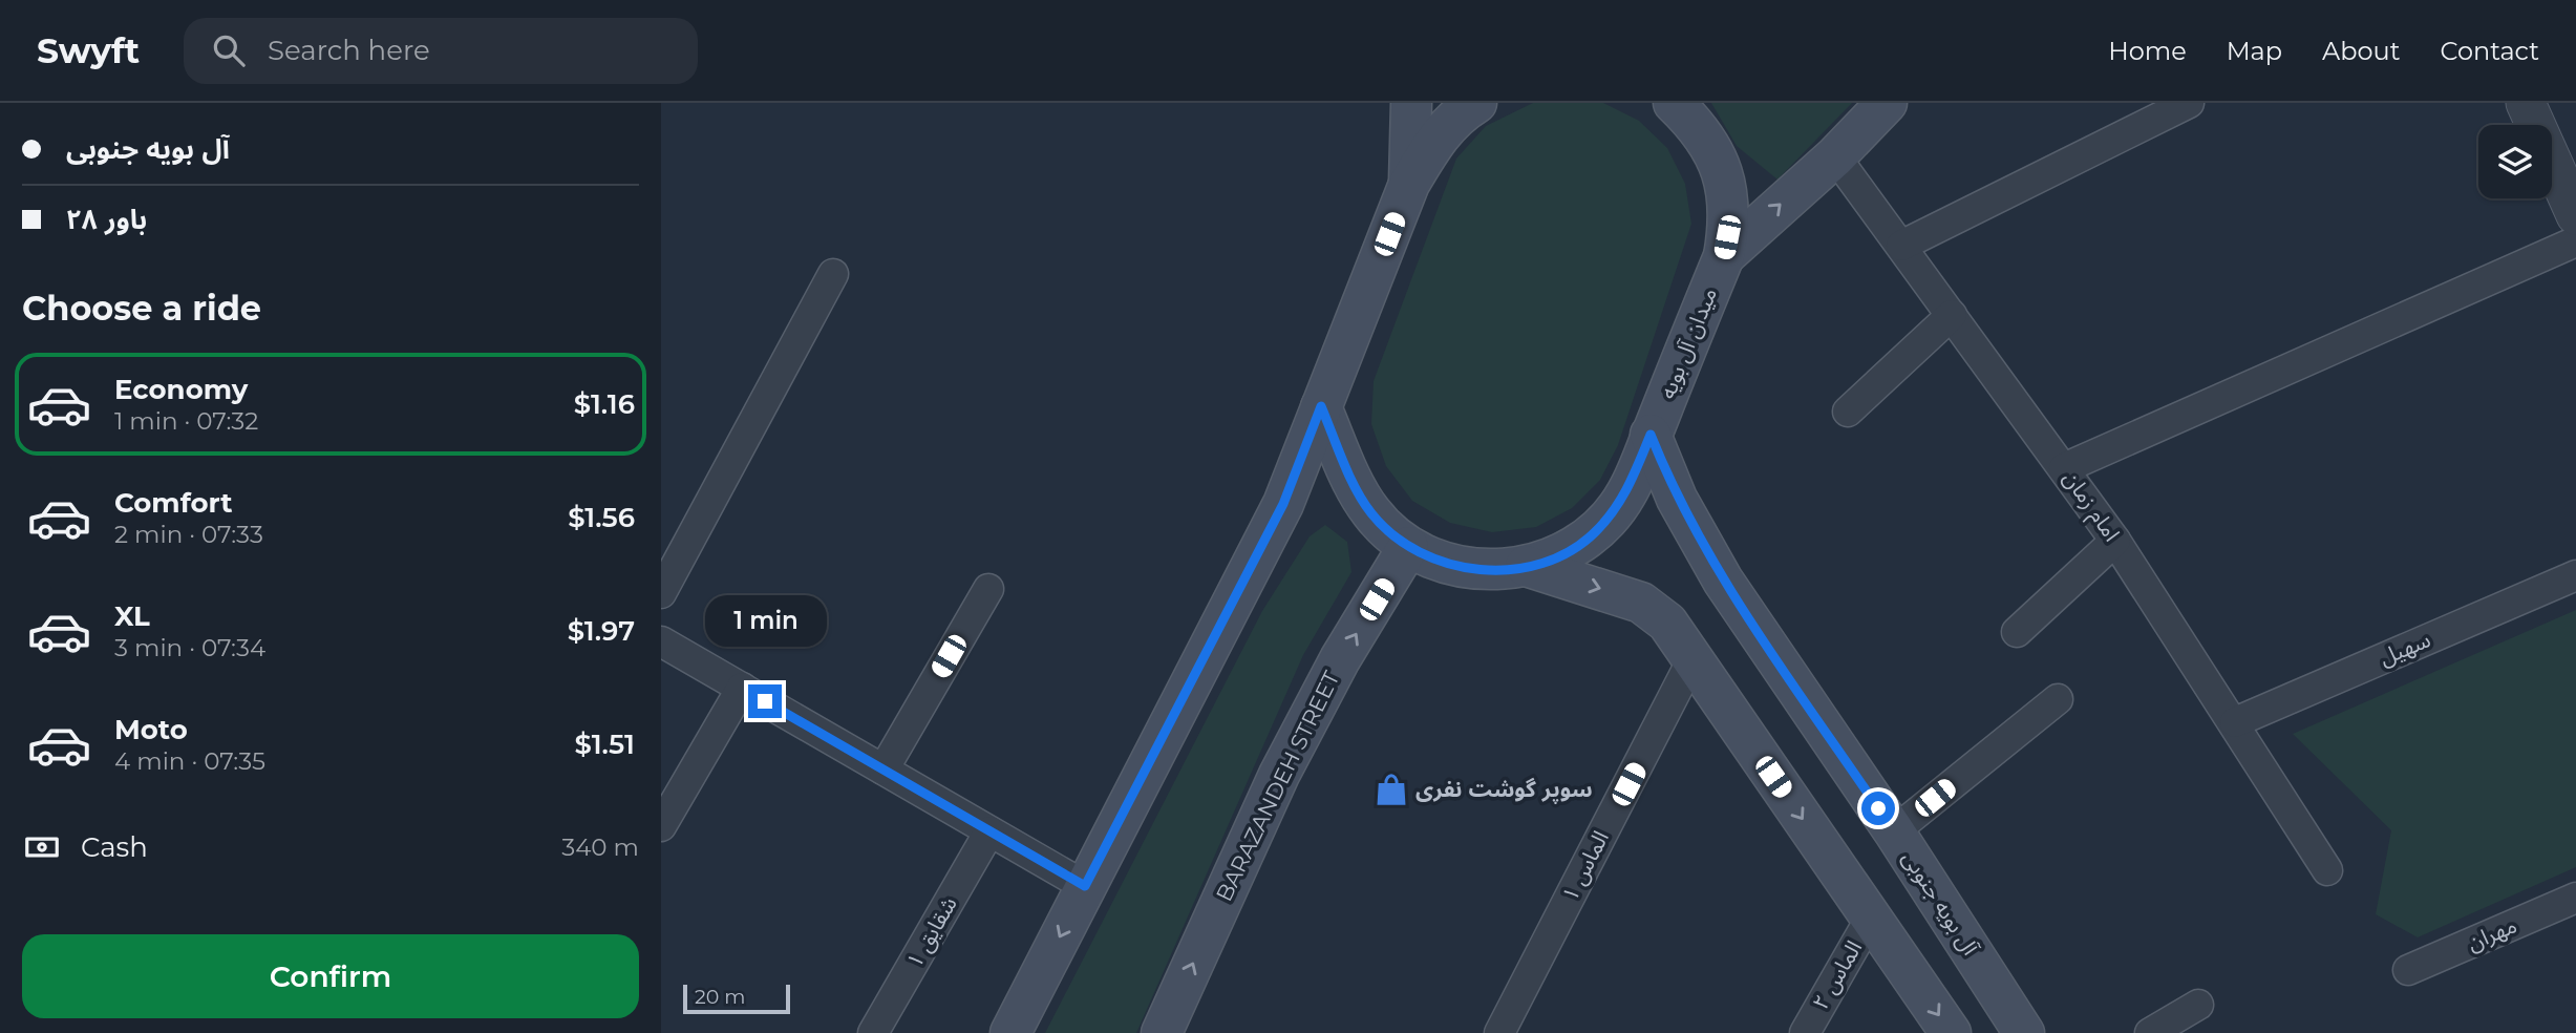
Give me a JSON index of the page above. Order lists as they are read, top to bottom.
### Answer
{
  "streets": {
    "main road": ["میدان آل بویه", "BARAZANDEH STREET", "آل بویه جنوبی"],
    "street": [
      "امام زمان",
      "سهیل",
      "الماس ۱",
      "شقایق ۱",
      "مهران",
      "الماس ۲"
    ]
  },
  "crossings": [
    ["میدان آل بویه", "BARAZANDEH STREET"],
    ["میدان آل بویه", "آل بویه جنوبی"],
    ["امام زمان", "سهیل"]
  ],
  "places": {
    "shop": ["سوپر گوشت نفری"]
  },
  "scale_bar": "20 m",
  "page": {
    "header": "Swyft",
    "search": "Search here",
    "nav": [
      "Home",
      "Map",
      "About",
      "Contact"
    ],
    "banner": ["آل بویه جنوبی", "باور ۲۸"],
    "heading": "Choose a ride",
    "list": [
      {
        "name": "Economy",
        "note": "1 min · 07:32",
        "value": "$1.16"
      },
      {
        "name": "Comfort",
        "note": "2 min · 07:33",
        "value": "$1.56"
      },
      {
        "name": "XL",
        "note": "3 min · 07:34",
        "value": "$1.97"
      },
      {
        "name": "Moto",
        "note": "4 min · 07:35",
        "value": "$1.51"
      }
    ],
    "bubble": "1 min",
    "pay": ["Cash", "340 m"],
    "buttons": "Confirm",
    "scale": "20 m"
  }
}
